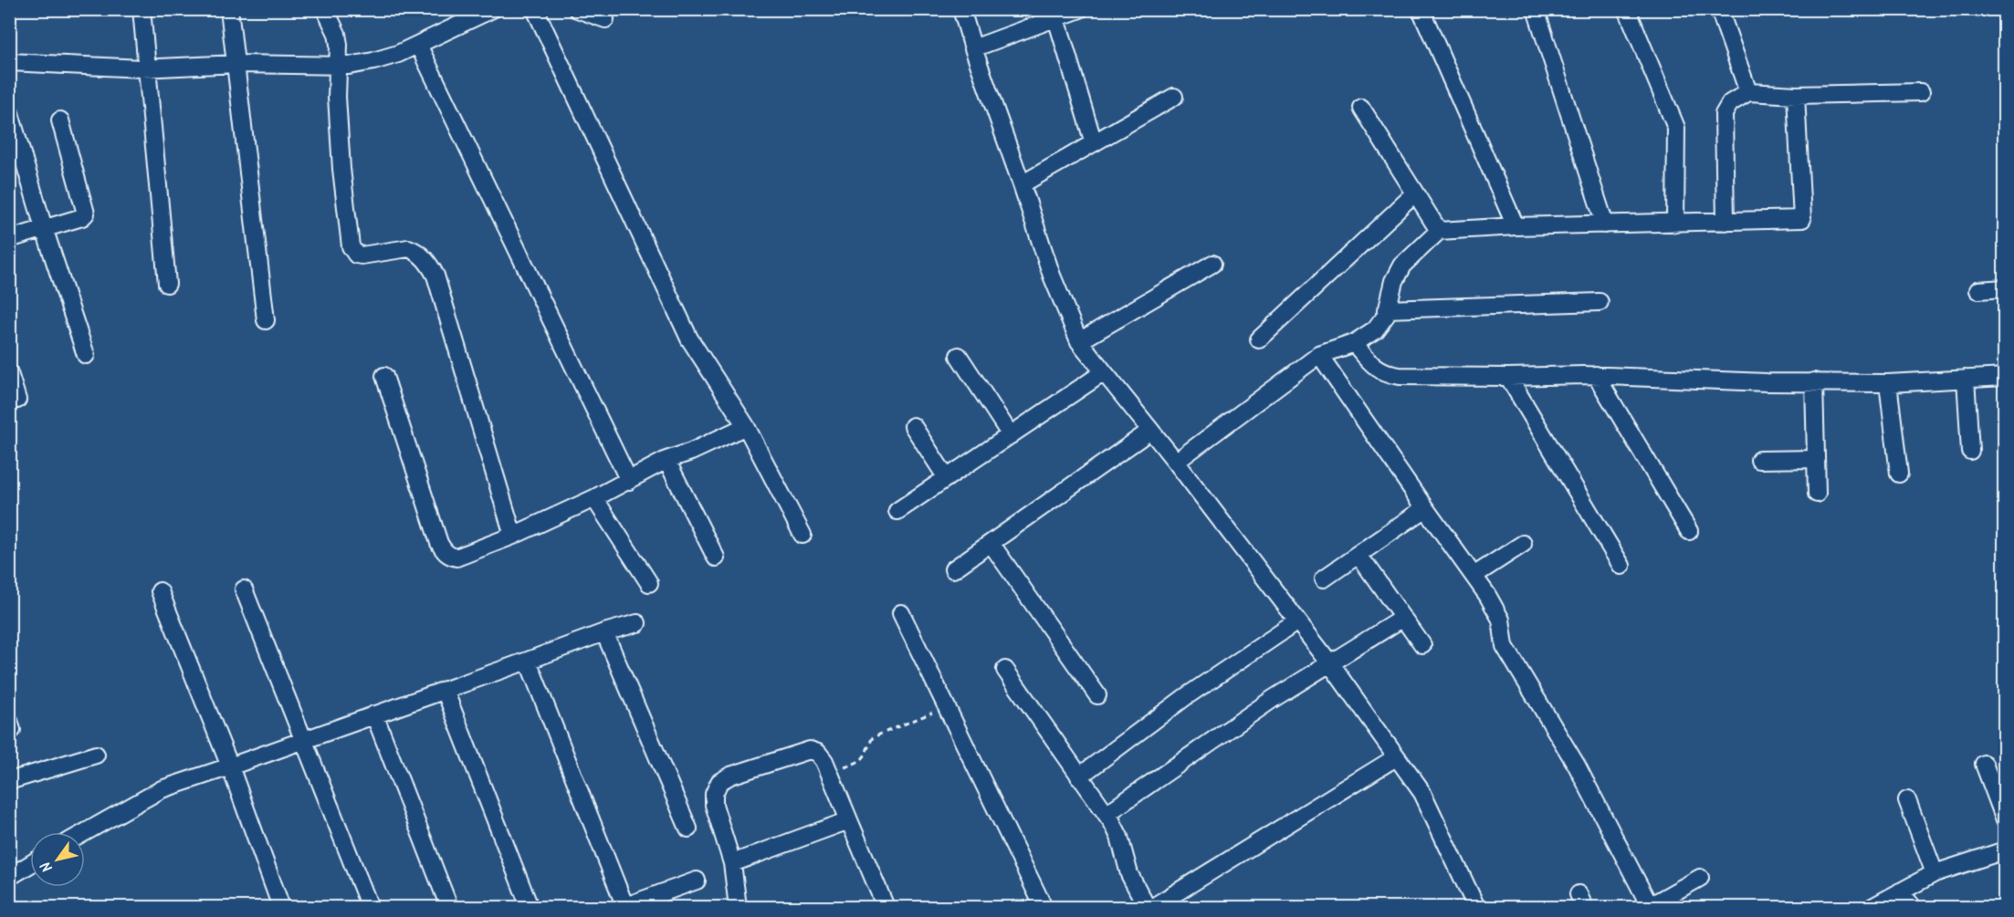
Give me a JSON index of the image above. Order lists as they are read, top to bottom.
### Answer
{
  "north": "bottom left"
}
